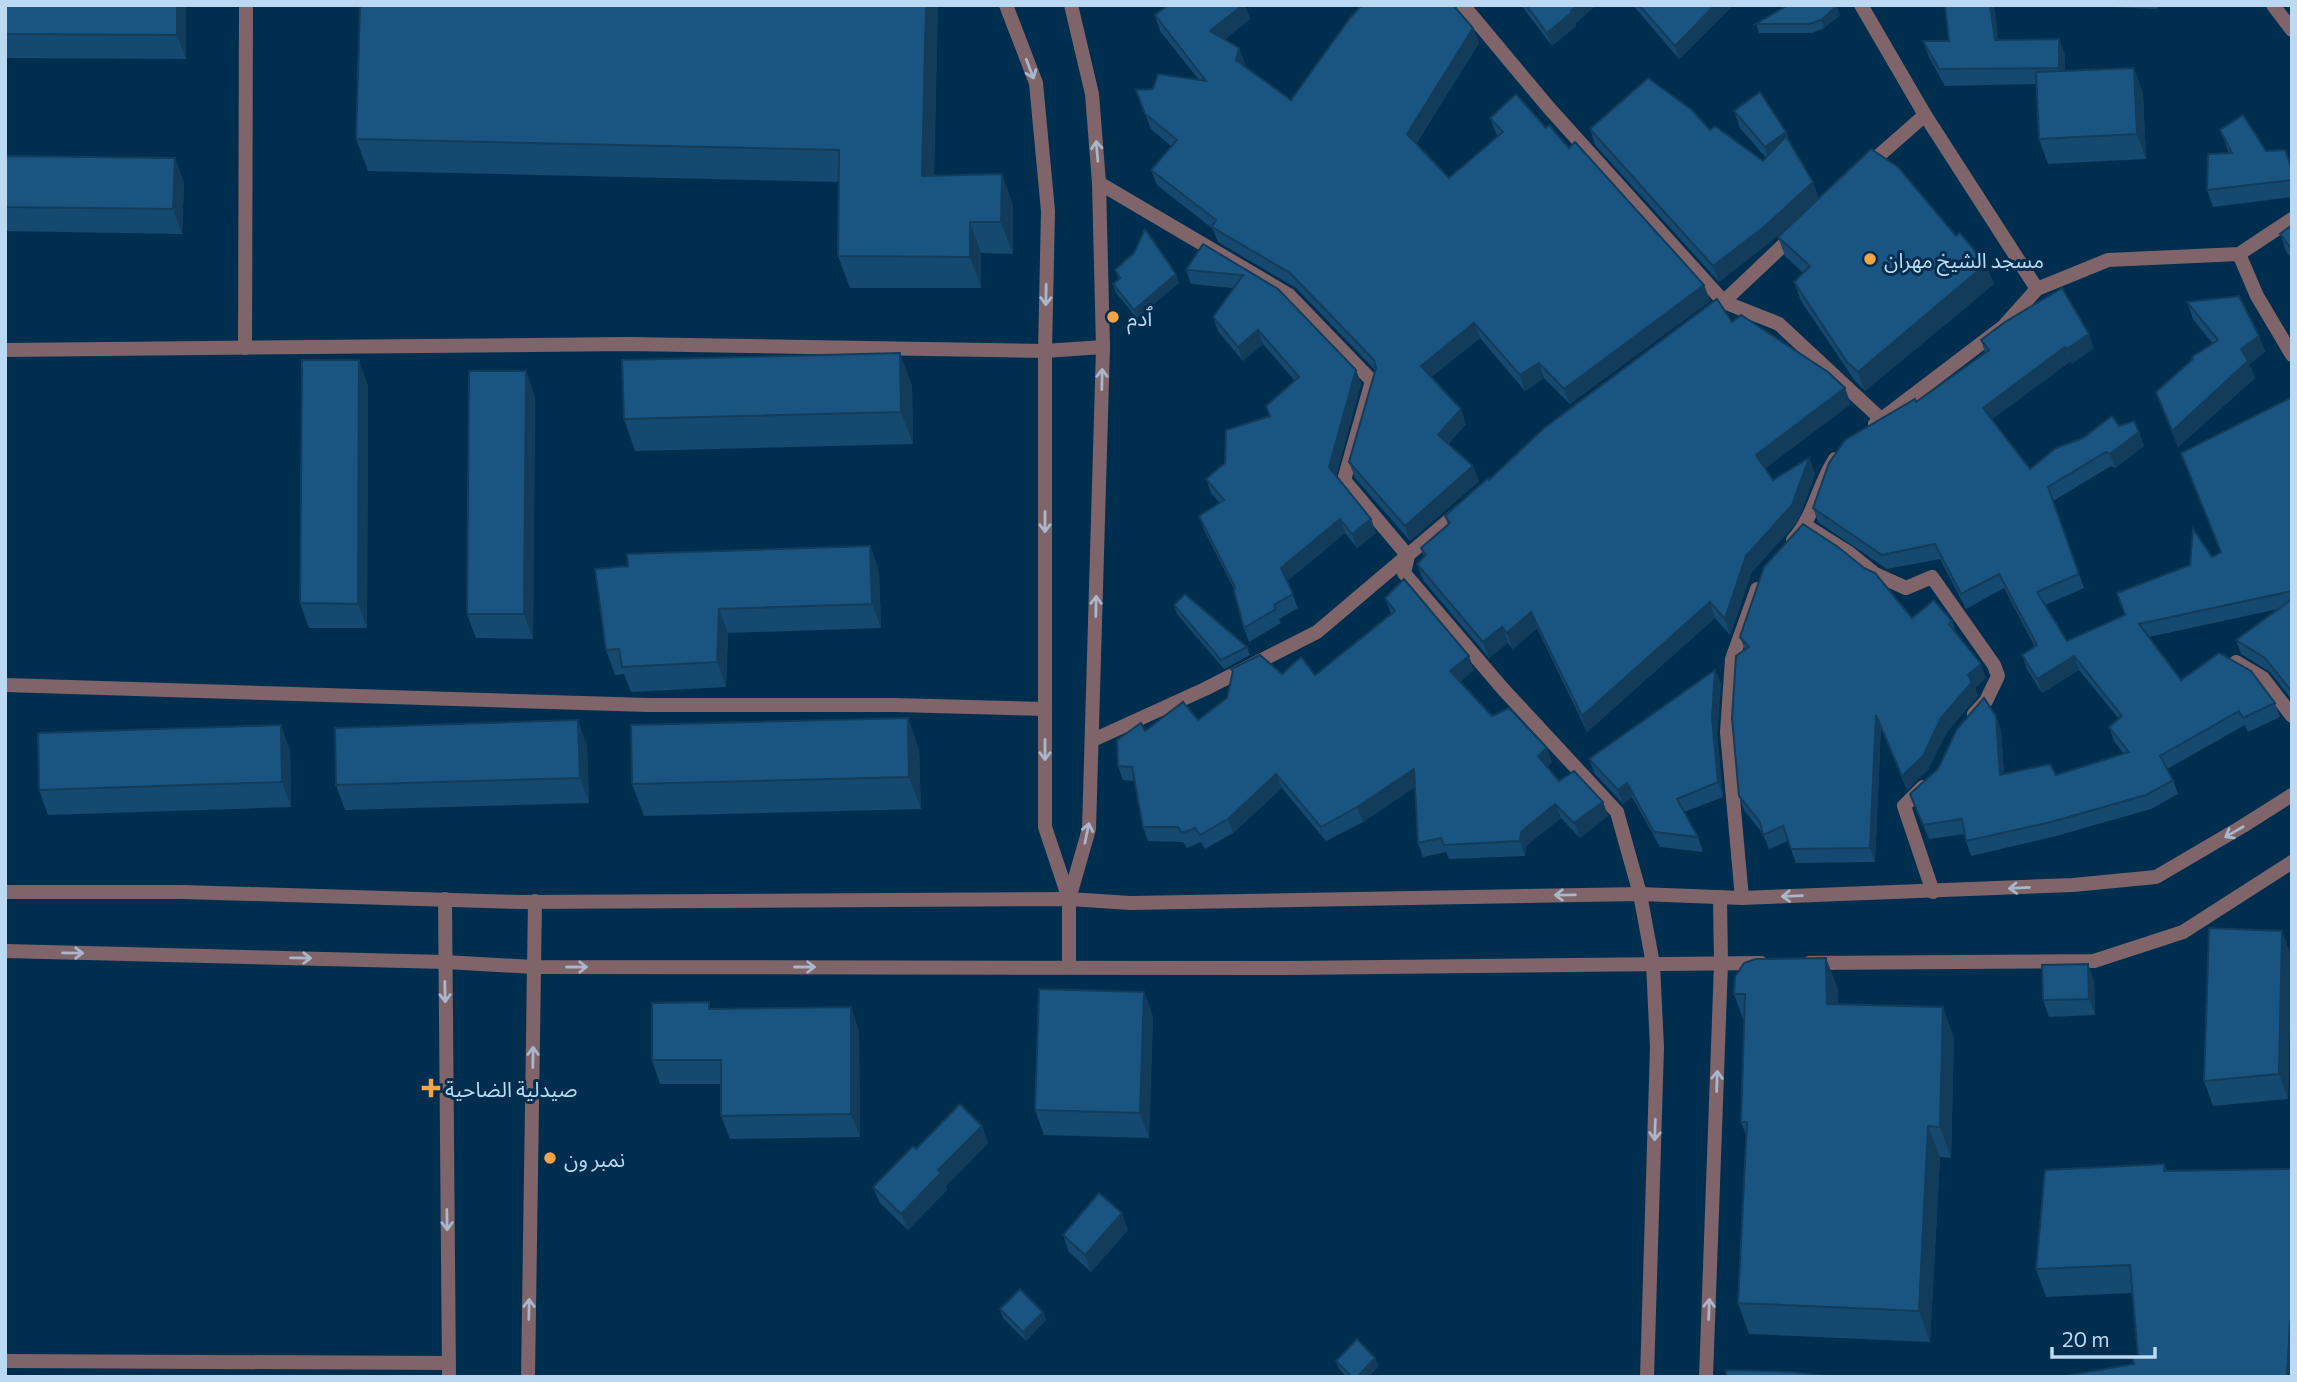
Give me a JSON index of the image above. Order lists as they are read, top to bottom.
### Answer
{
  "places": {
    "other": ["مسجد الشيخ مهران", "ٱدم", "نمبر ون"],
    "health": ["صيدلية الضاحية"]
  },
  "scale_bar": "20 m"
}
